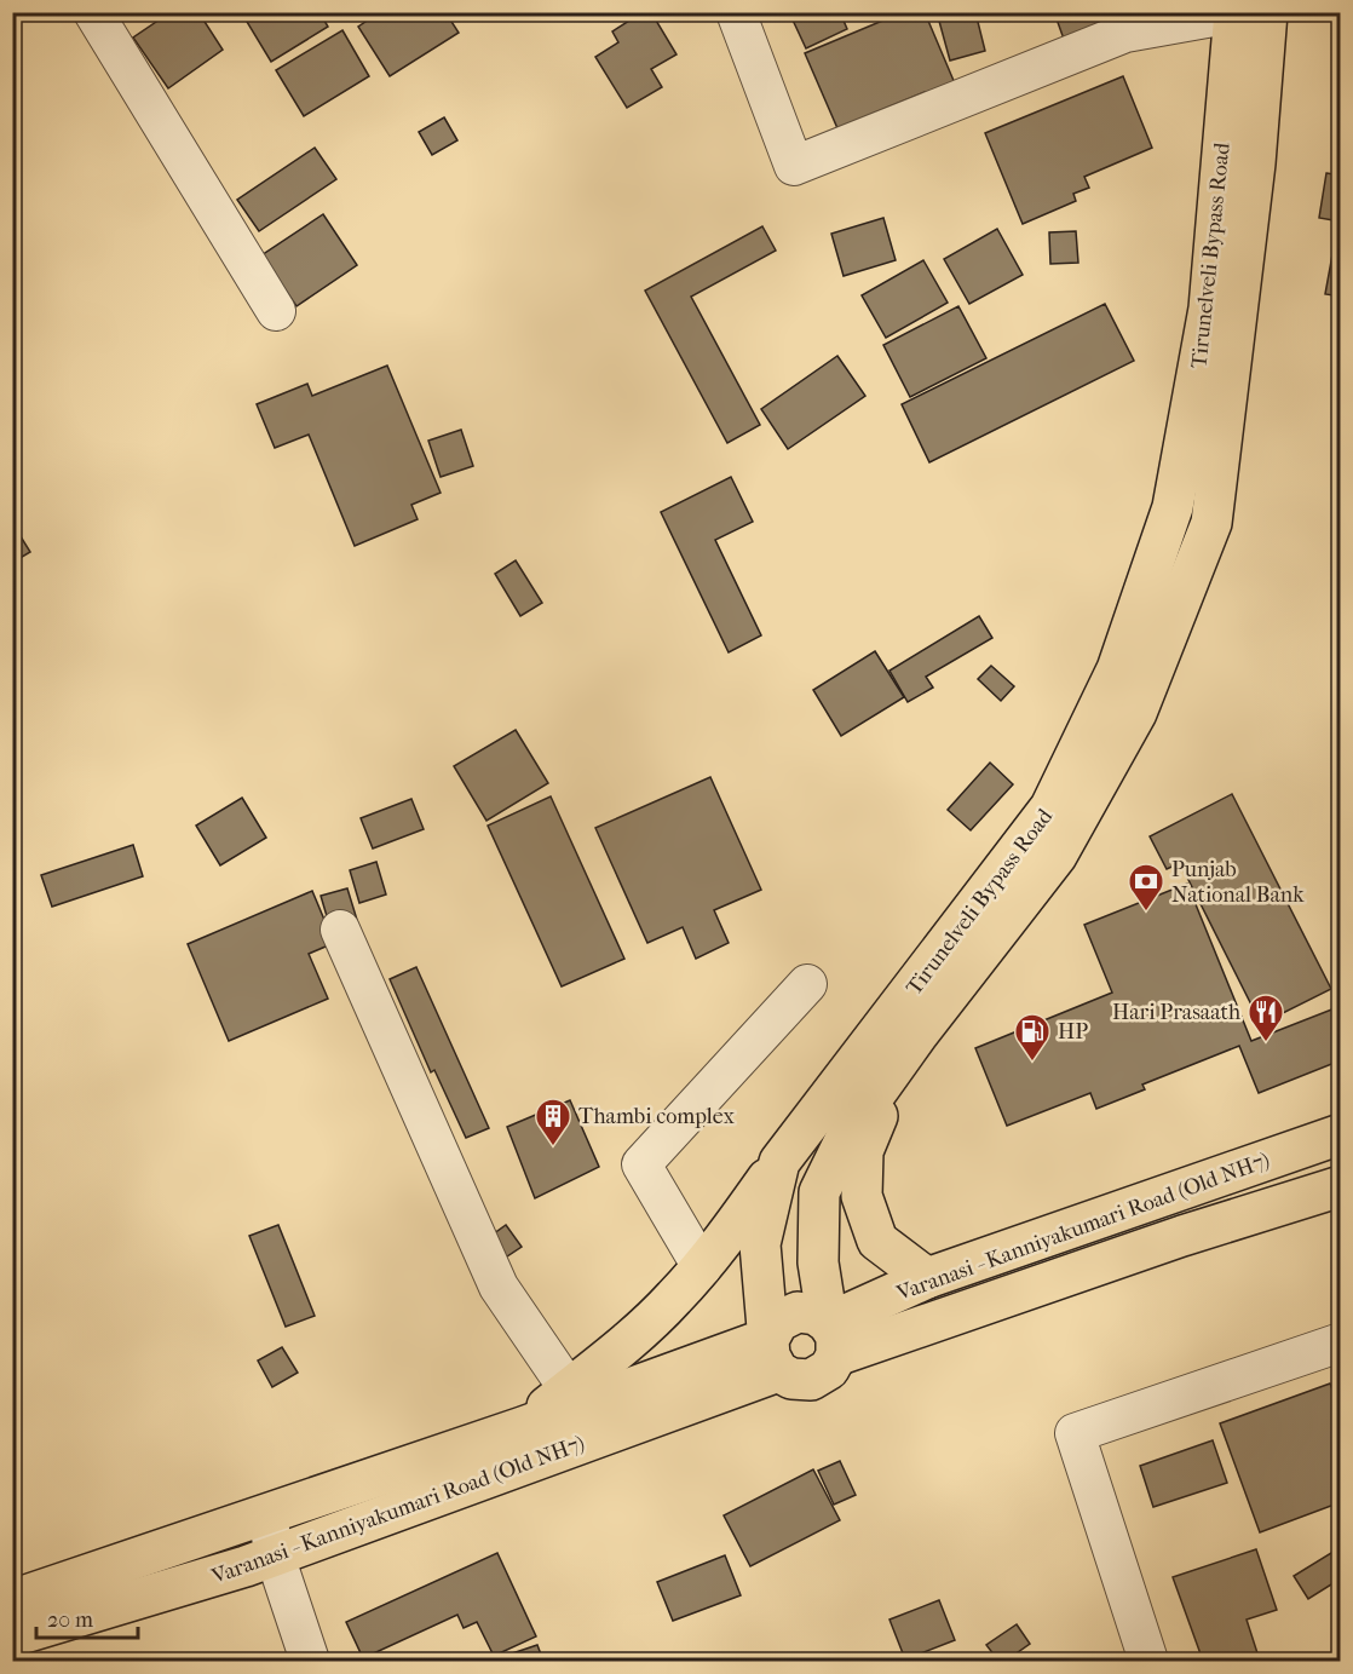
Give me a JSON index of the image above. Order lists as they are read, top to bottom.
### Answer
{
  "streets": {
    "main road": ["Tirunelveli Bypass Road", "Varanasi - Kanniyakumari Road (Old NH7)"]
  },
  "crossings": [
    ["Tirunelveli Bypass Road", "Varanasi - Kanniyakumari Road (Old NH7)"]
  ],
  "places": {
    "bank": ["Punjab National Bank"],
    "restaurant": ["Hari Prasaath"],
    "fuel station": ["HP"],
    "building": ["Thambi complex"]
  },
  "scale_bar": "20 m"
}
